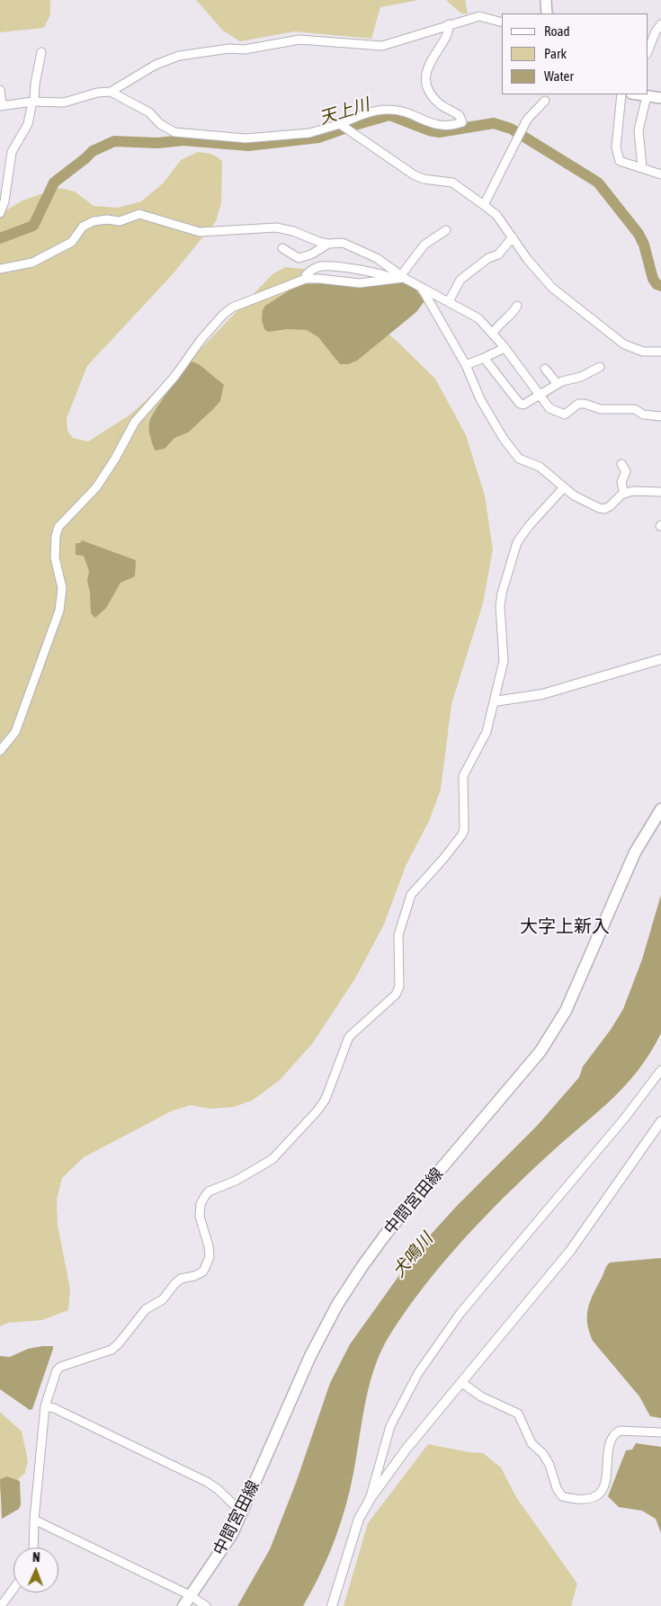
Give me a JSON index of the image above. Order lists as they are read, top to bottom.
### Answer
{
  "streets": {
    "main road": ["中間宮田線"]
  },
  "districts": ["大字上新入"],
  "water": ["天上川", "犬鳴川"],
  "legend": ["Road", "Park", "Water"],
  "north": "top"
}
